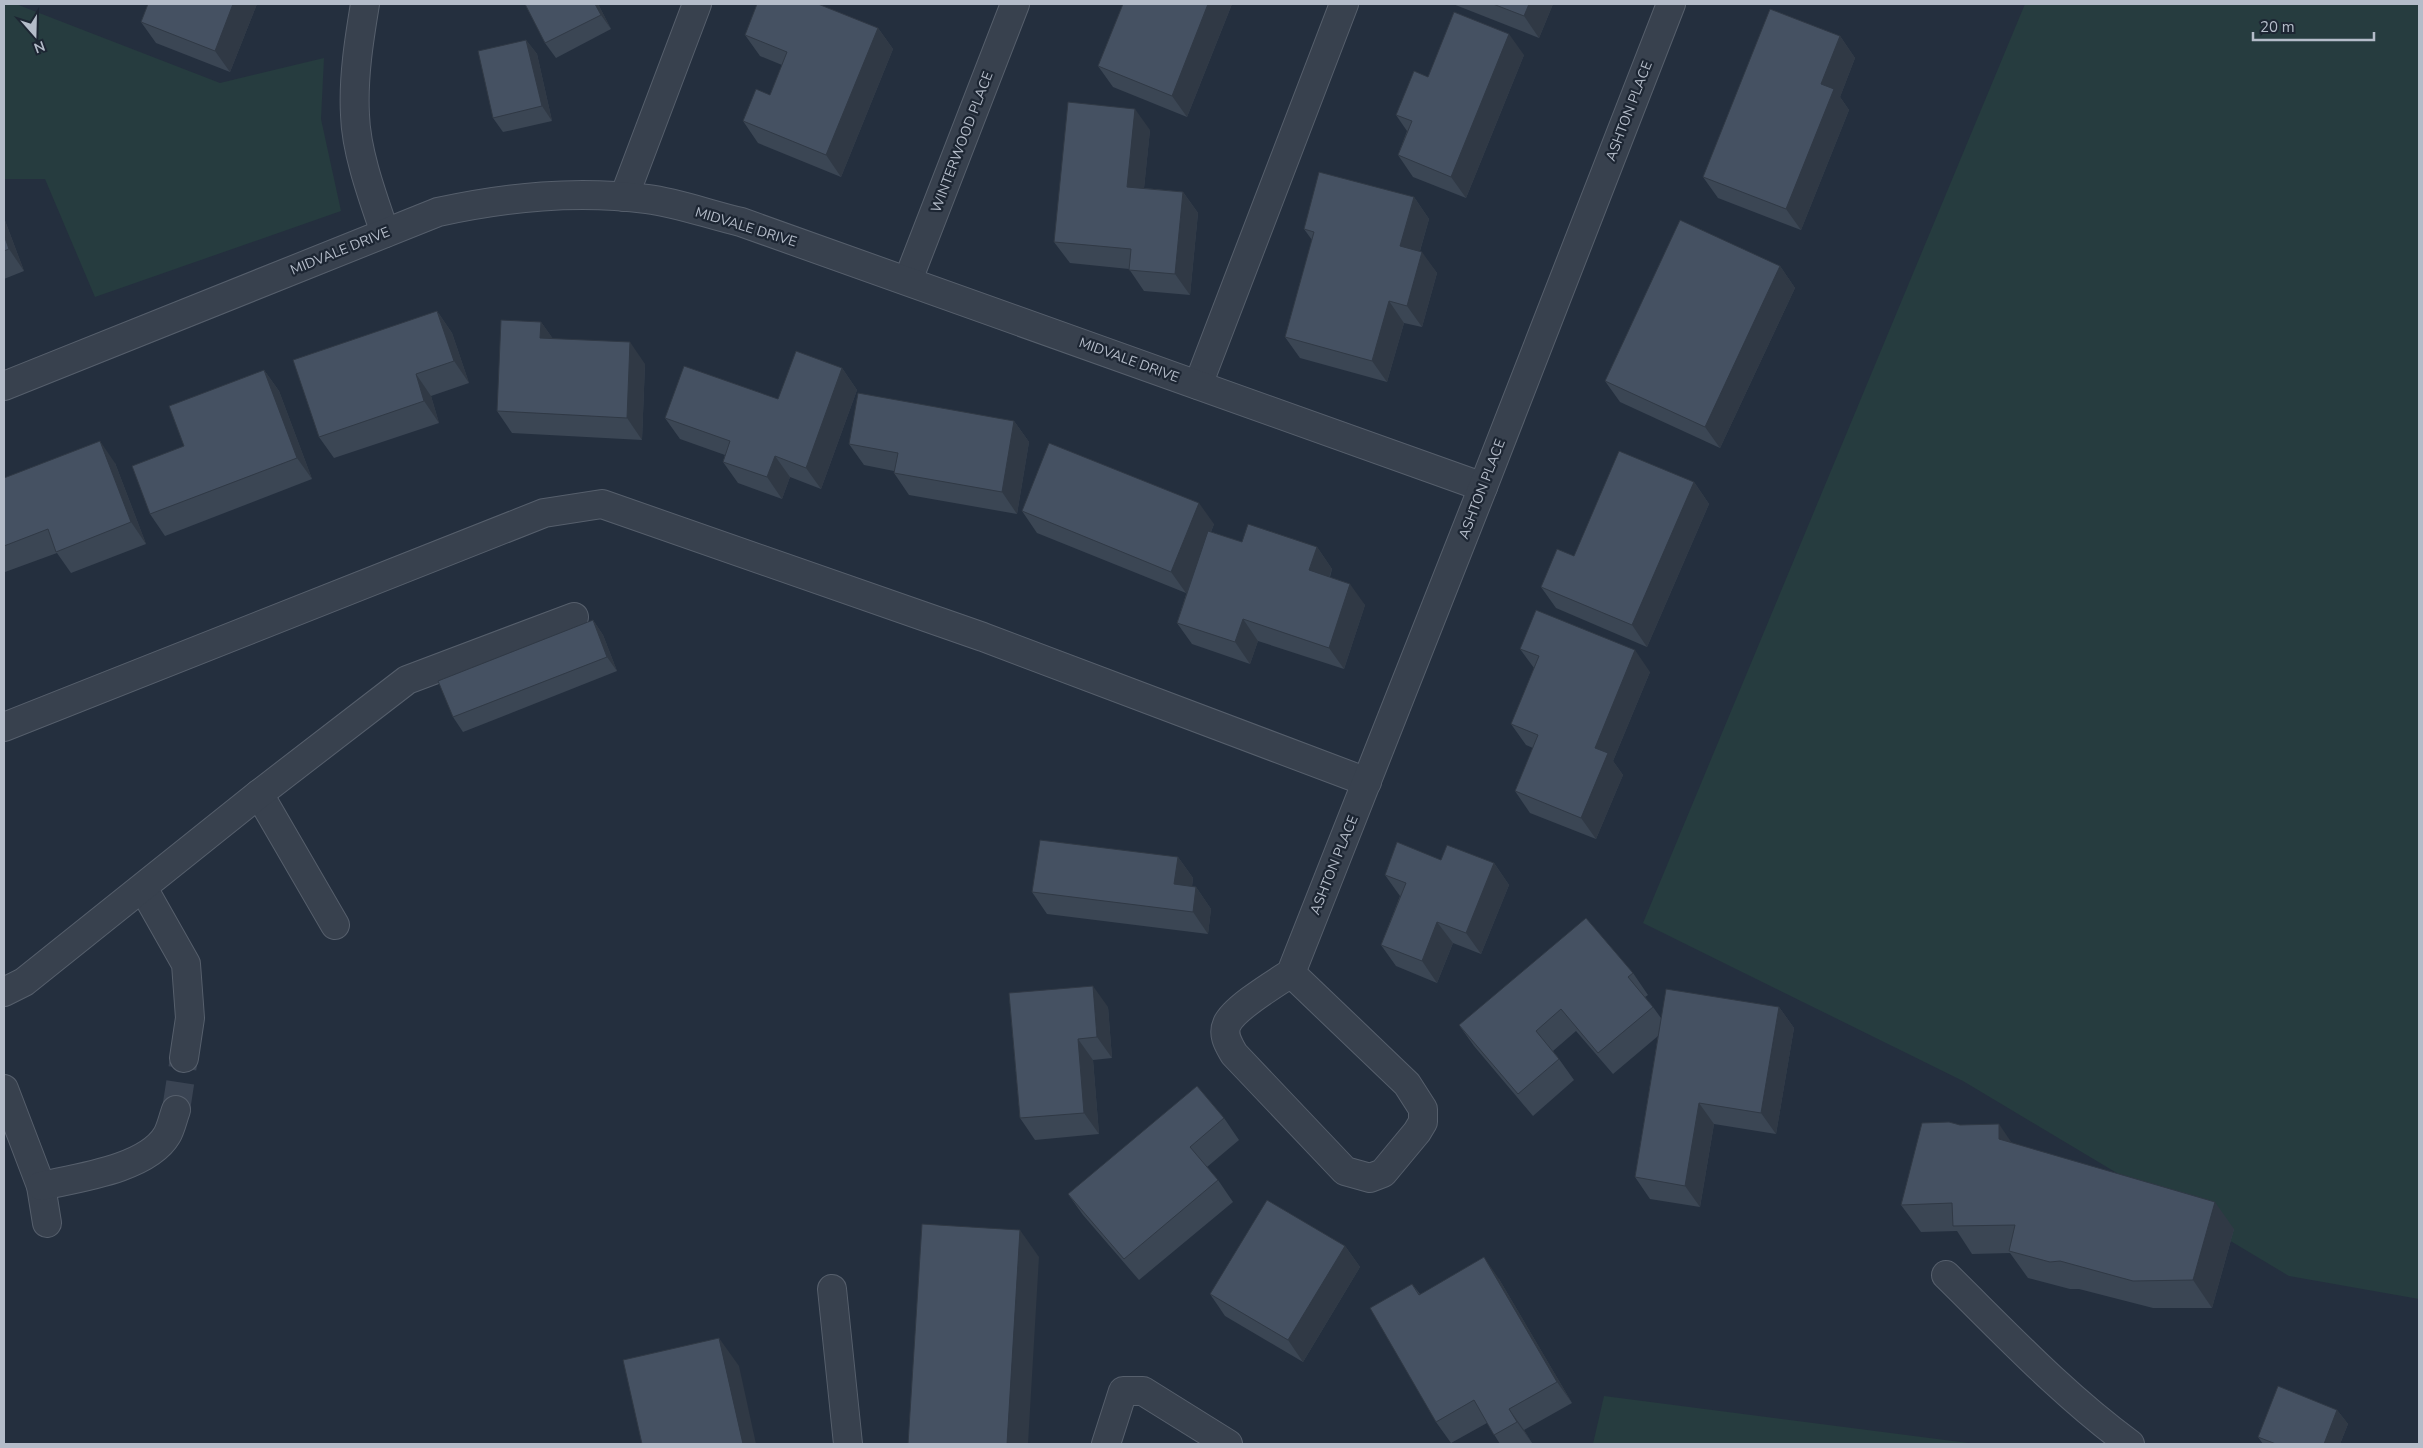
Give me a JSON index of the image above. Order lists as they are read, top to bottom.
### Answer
{
  "streets": {
    "street": ["ASHTON PLACE", "WINTERWOOD PLACE", "MIDVALE DRIVE"]
  },
  "crossings": [
    ["ASHTON PLACE", "MIDVALE DRIVE"],
    ["WINTERWOOD PLACE", "MIDVALE DRIVE"]
  ],
  "scale_bar": "20 m",
  "north": "bottom"
}
